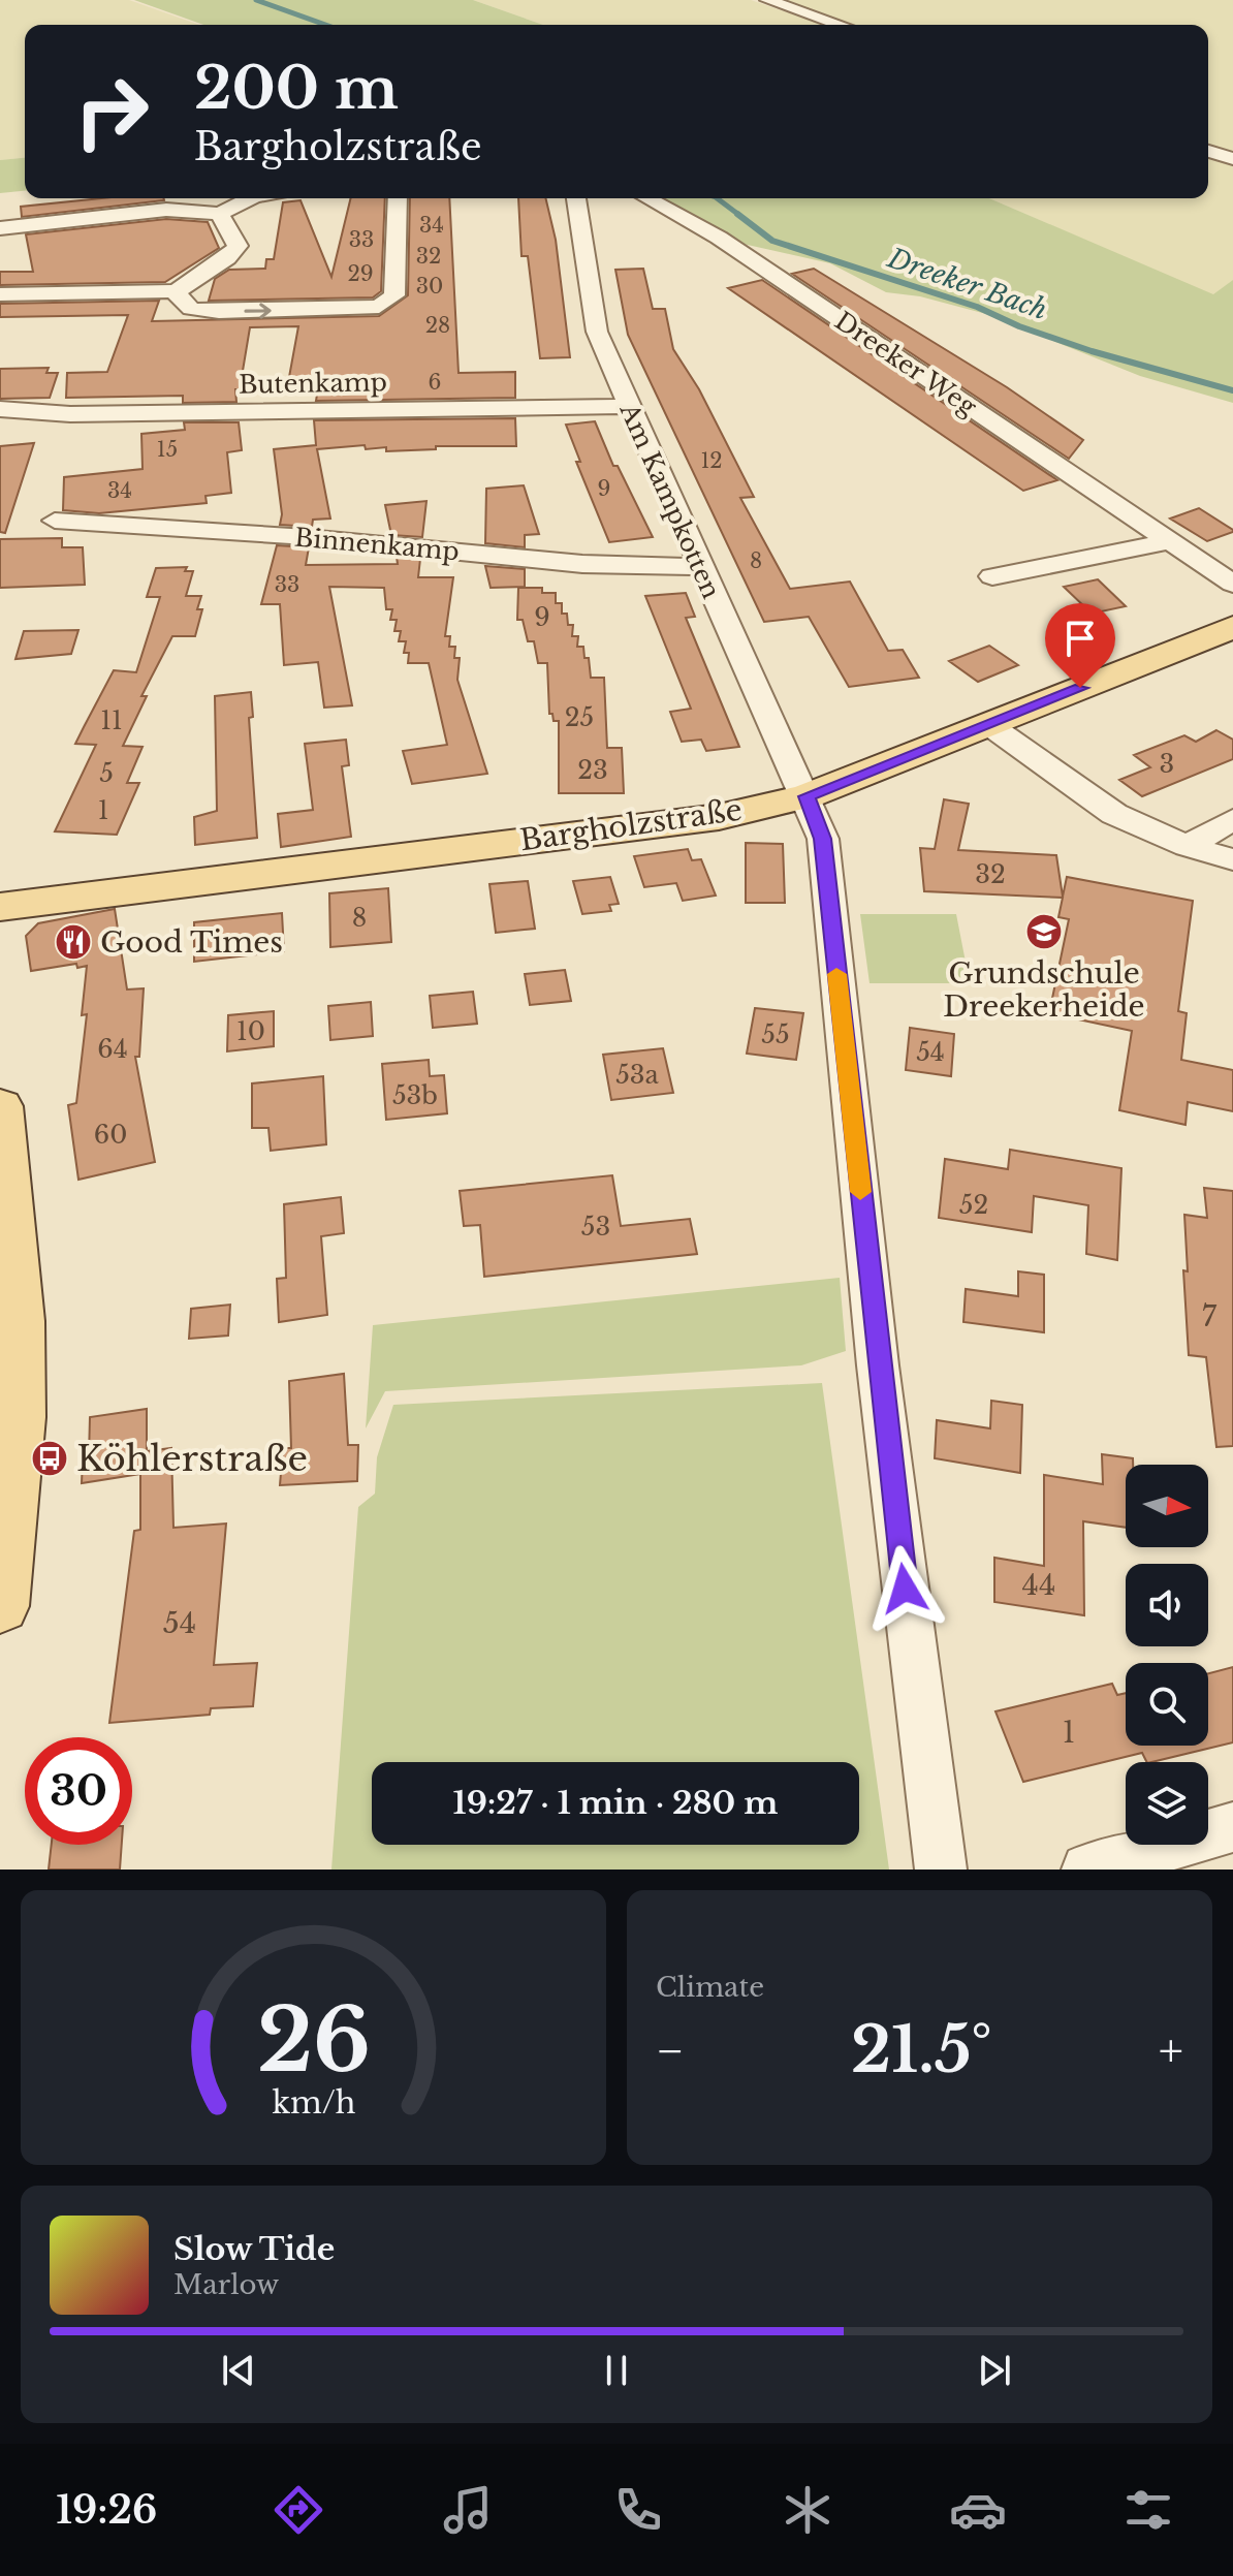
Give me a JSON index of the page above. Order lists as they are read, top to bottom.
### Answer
{
  "streets": {
    "main road": ["Bargholzstraße"],
    "street": [
      "Dreeker Weg",
      "Butenkamp",
      "Am Kampkotten",
      "Binnenkamp"
    ]
  },
  "crossings": [
    ["Butenkamp", "Am Kampkotten"],
    ["Am Kampkotten", "Binnenkamp"],
    ["Am Kampkotten", "Bargholzstraße"]
  ],
  "water": ["Dreeker Bach"],
  "places": {
    "school or university": ["Grundschule Dreekerheide"],
    "restaurant": ["Good Times"],
    "bus stop": ["Köhlerstraße"]
  },
  "house_numbers": [
    "34",
    "33",
    "32",
    "29",
    "30",
    "28",
    "6",
    "15",
    "12",
    "9",
    "34",
    "8",
    "33",
    "9",
    "25",
    "11",
    "3",
    "23",
    "5",
    "1",
    "32",
    "8",
    "10",
    "55",
    "64",
    "54",
    "53a",
    "53b",
    "60",
    "52",
    "53",
    "7",
    "44",
    "54",
    "1"
  ],
  "north": "right",
  "page": {
    "turn": ["200 m", "Bargholzstraße"],
    "limit": "30",
    "trip": "19:27 · 1 min · 280 m",
    "tile": "Climate",
    "heat": ["−", "21.5°", "+"],
    "song": ["Slow Tide", "Marlow"],
    "tabs": "19:26",
    "gauge": ["26", "km/h"]
  }
}
